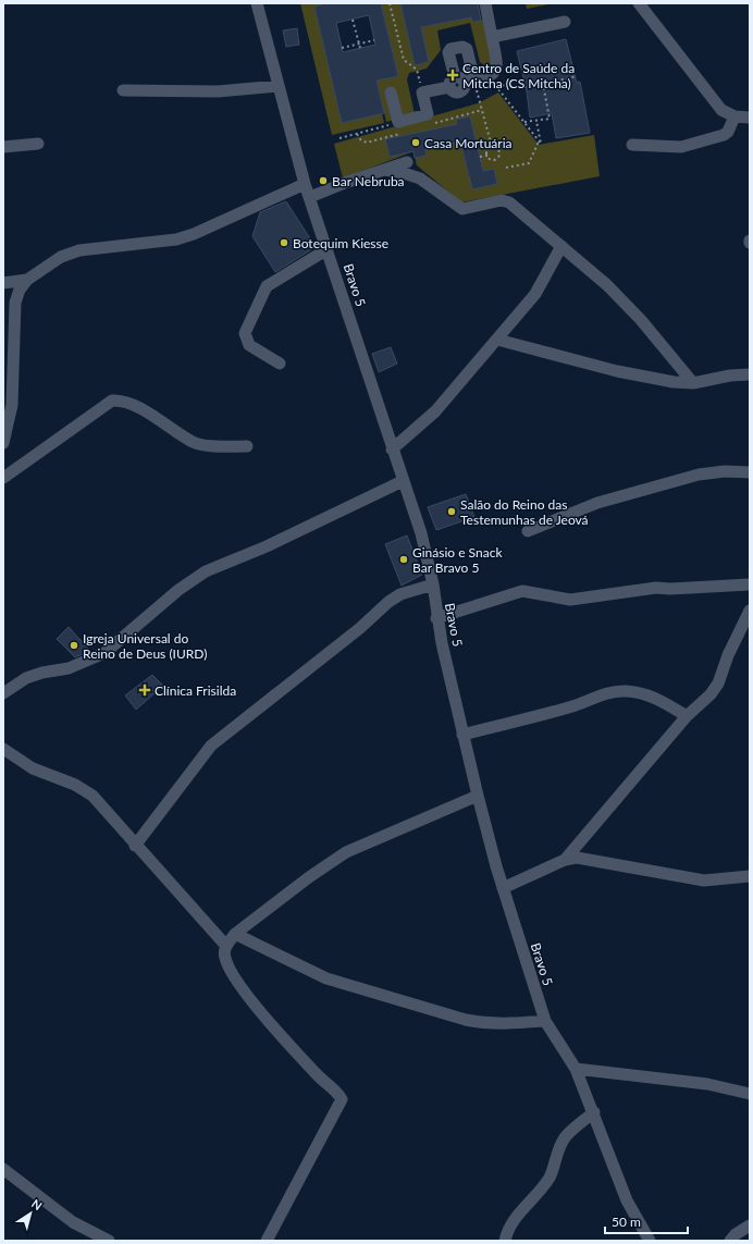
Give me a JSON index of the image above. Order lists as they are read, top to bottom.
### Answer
{
  "streets": {
    "street": ["Bravo 5"]
  },
  "places": {
    "health": ["Centro de Saúde da Mitcha (CS Mitcha)", "Clínica Frisilda"],
    "other": [
      "Casa Mortuária",
      "Bar Nebruba",
      "Botequim Kiesse",
      "Salão do Reino das Testemunhas de Jeová",
      "Ginásio e Snack Bar Bravo 5",
      "Igreja Universal do Reino de Deus (IURD)"
    ]
  },
  "scale_bar": "50 m",
  "north": "top right"
}
